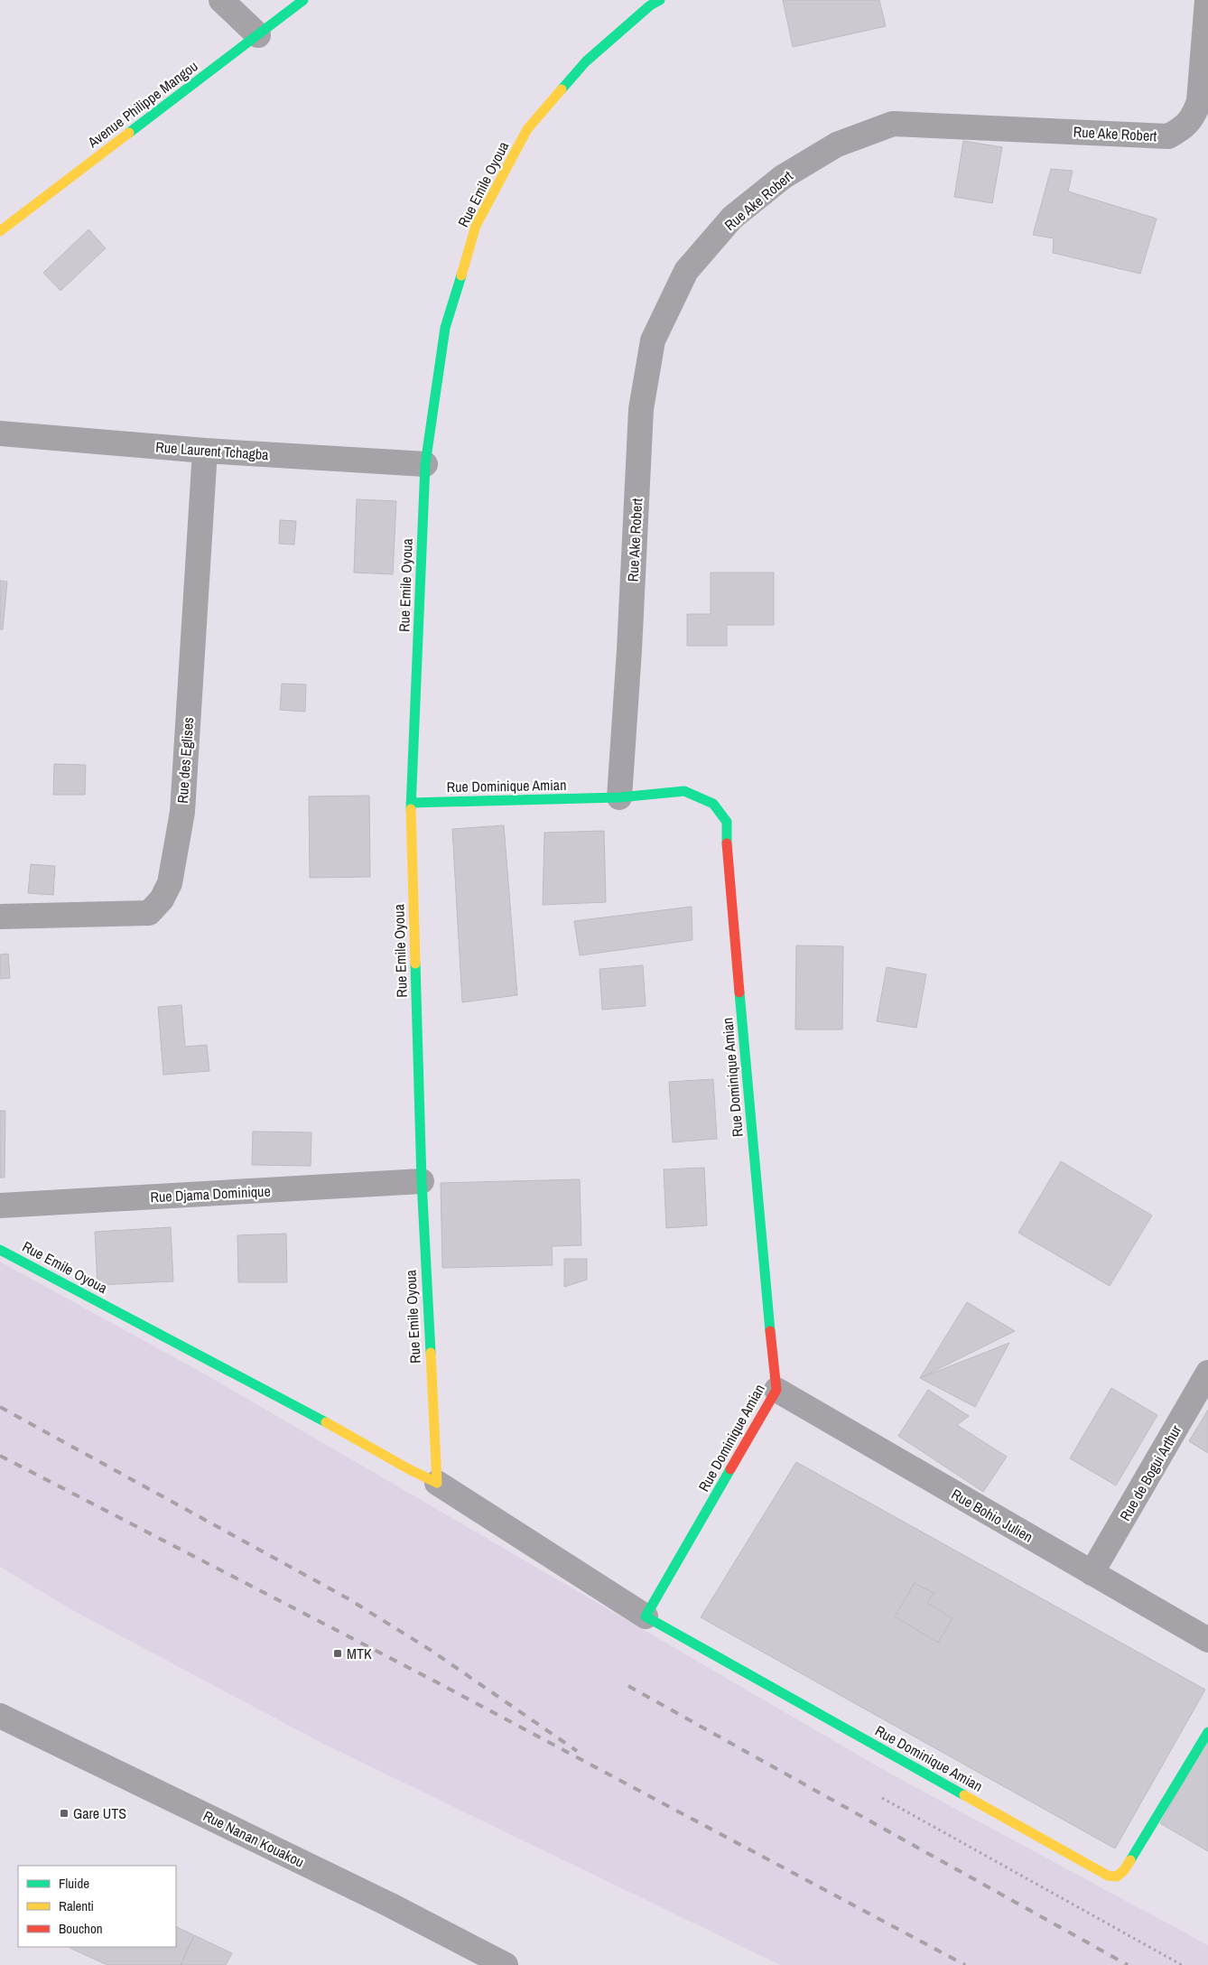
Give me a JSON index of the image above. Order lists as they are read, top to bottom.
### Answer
{
  "streets": {
    "street": [
      "Avenue Philippe Mangou",
      "Rue Ake Robert",
      "Rue Emile Oyoua",
      "Rue Laurent Tchagba",
      "Rue des Eglises",
      "Rue Dominique Amian",
      "Rue Djama Dominique",
      "Rue de Bogui Arthur",
      "Rue Bohio Julien",
      "Rue Nanan Kouakou"
    ]
  },
  "crossings": [
    ["Rue Ake Robert", "Rue Dominique Amian"],
    ["Rue Emile Oyoua", "Rue Laurent Tchagba"],
    ["Rue Emile Oyoua", "Rue Dominique Amian"],
    ["Rue Emile Oyoua", "Rue Djama Dominique"],
    ["Rue Laurent Tchagba", "Rue des Eglises"],
    ["Rue Dominique Amian", "Rue Bohio Julien"],
    ["Rue de Bogui Arthur", "Rue Bohio Julien"]
  ],
  "places": {
    "transit": ["MTK", "Gare UTS"]
  },
  "legend": ["Fluide", "Ralenti", "Bouchon"]
}
